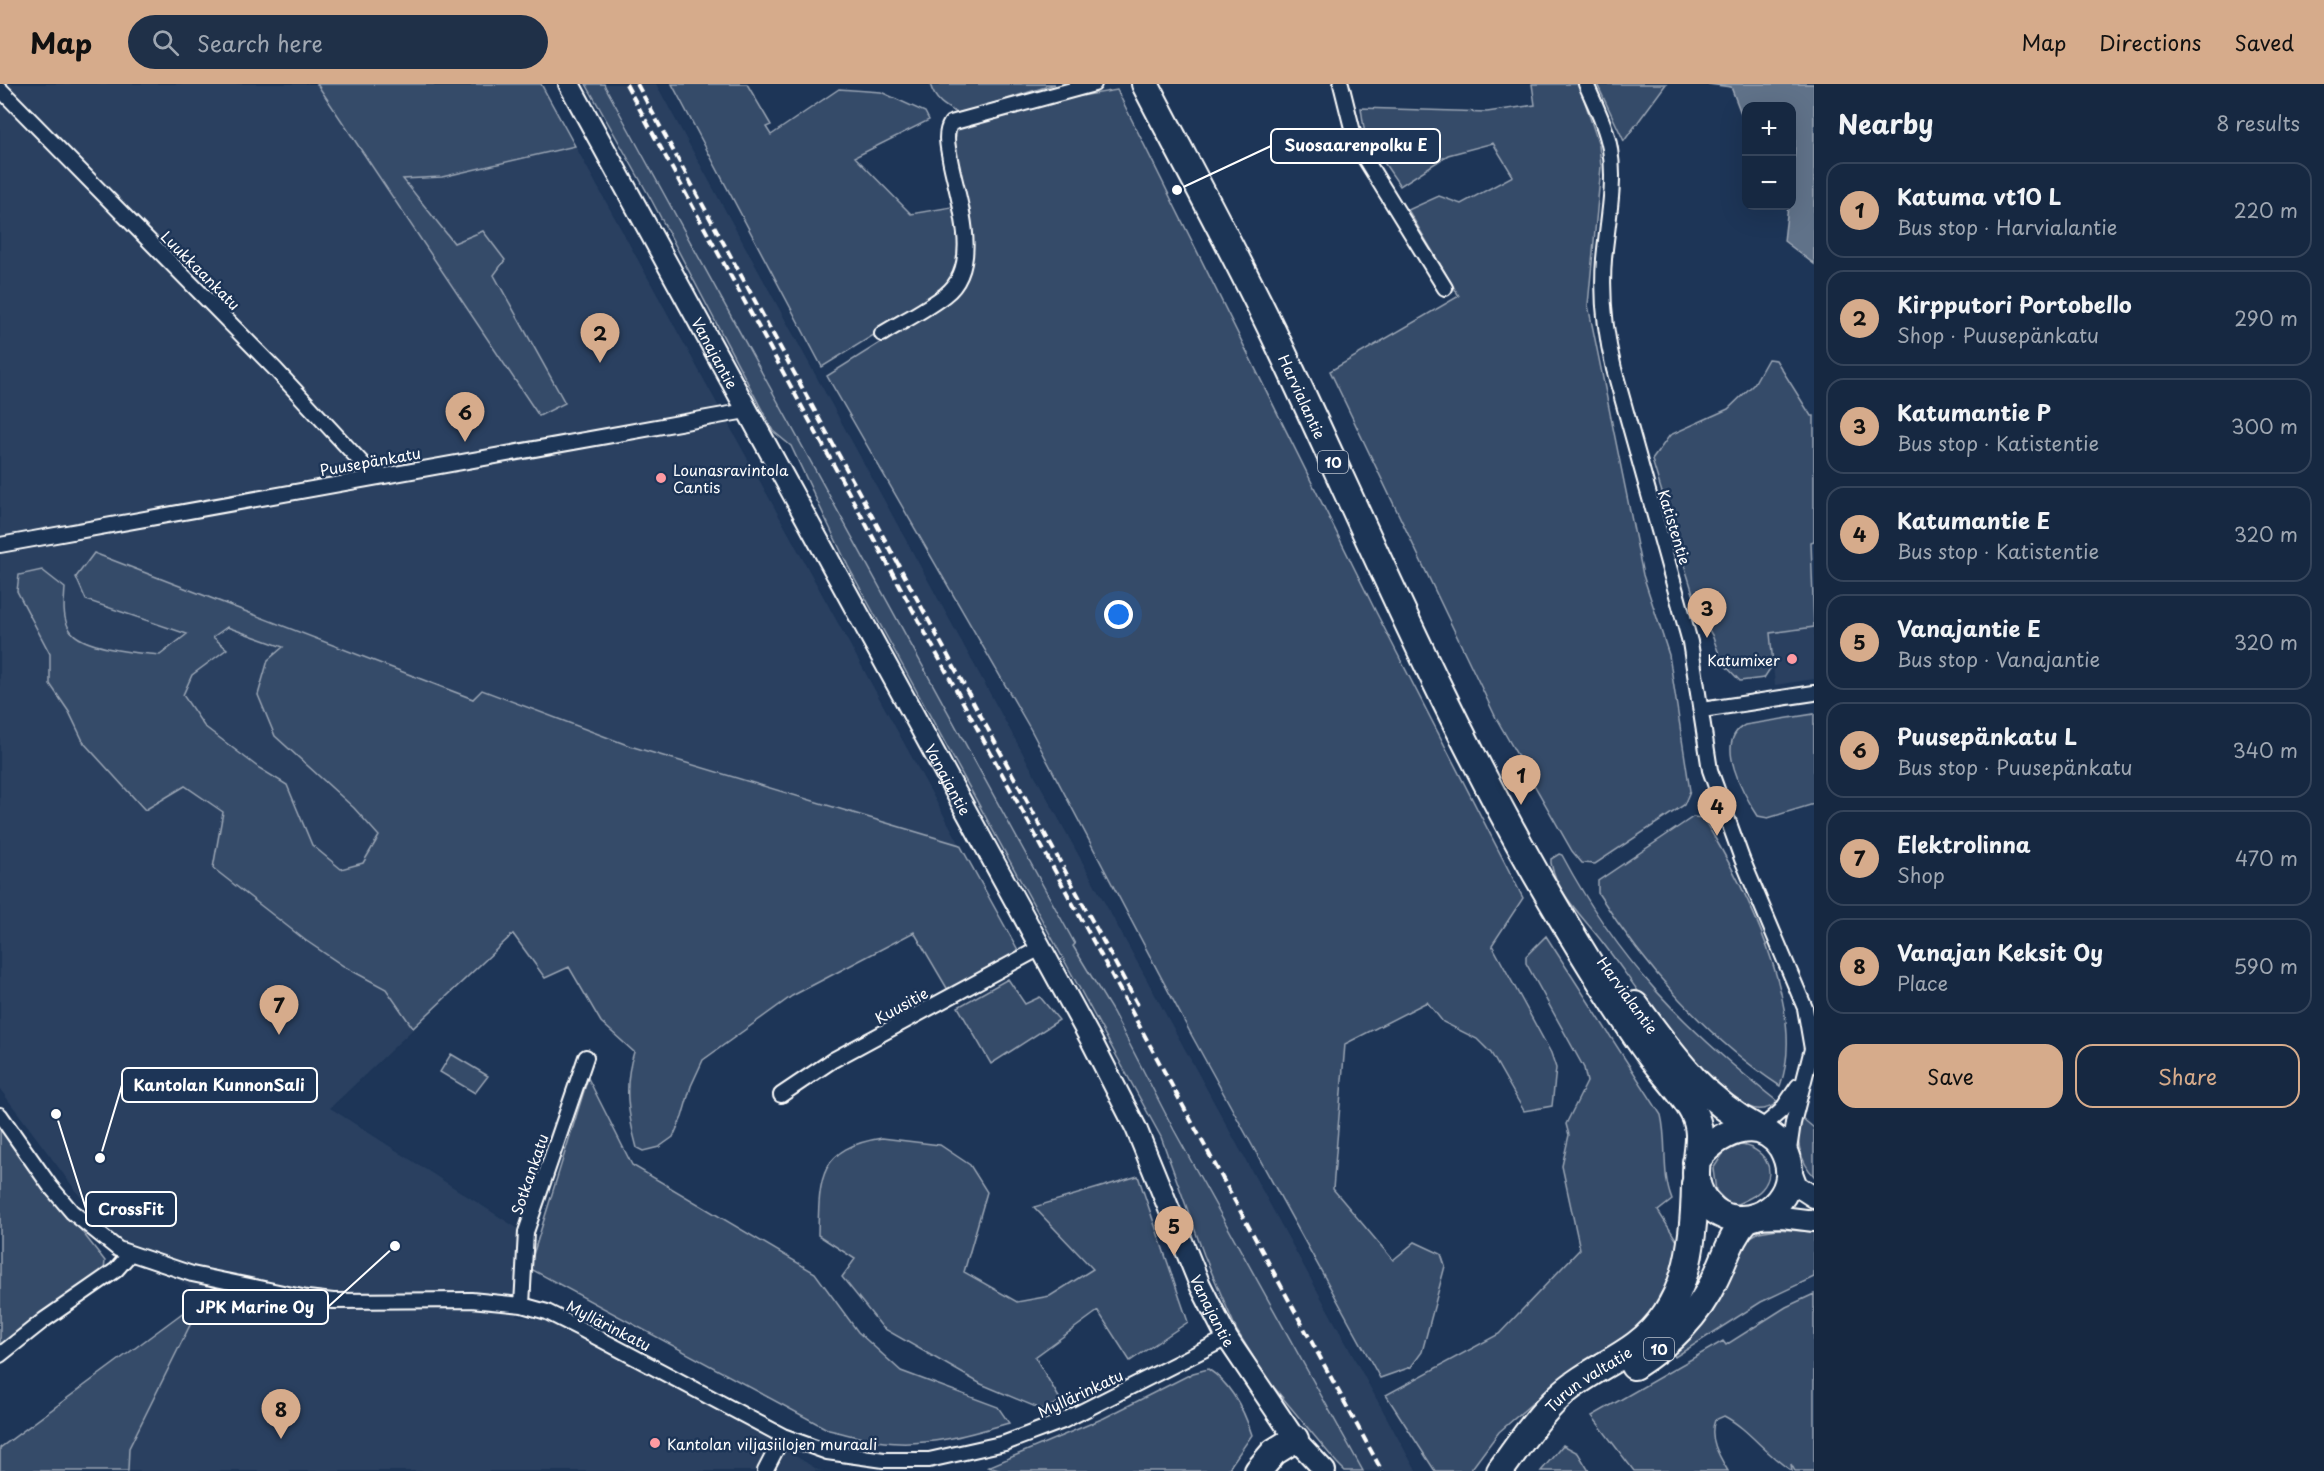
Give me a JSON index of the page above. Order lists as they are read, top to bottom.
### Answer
{
  "streets": {
    "highway": ["Harvialantie", "10", "Turun valtatie"],
    "street": [
      "Luukkaankatu",
      "Vanajantie",
      "Puusepänkatu",
      "Katistentie",
      "Kuusitie",
      "Sotkankatu",
      "Myllärinkatu"
    ]
  },
  "crossings": [
    ["Luukkaankatu", "Puusepänkatu"],
    ["Vanajantie", "Puusepänkatu"],
    ["Vanajantie", "Kuusitie"],
    ["Vanajantie", "Myllärinkatu"],
    ["Harvialantie", "10"],
    ["Harvialantie", "Katistentie"],
    ["Harvialantie", "Turun valtatie"],
    ["10", "Katistentie"],
    ["10", "Turun valtatie"],
    ["Katistentie", "Turun valtatie"],
    ["Sotkankatu", "Myllärinkatu"]
  ],
  "places": [
    "Suosaarenpolku E",
    "Lounasravintola Cantis",
    "Katumixer",
    "CrossFit",
    "Kantolan KunnonSali",
    "JPK Marine Oy",
    "Kantolan viljasiilojen muraali"
  ],
  "page": {
    "header": "Map",
    "search": "Search here",
    "nav": ["Map", "Directions", "Saved"],
    "heading": ["Nearby", "8 results"],
    "map_buttons": ["+", "−"],
    "list": [
      {
        "mark": "1",
        "name": "Katuma vt10 L",
        "note": "Bus stop · Harvialantie",
        "value": "220 m"
      },
      {
        "mark": "2",
        "name": "Kirpputori Portobello",
        "note": "Shop · Puusepänkatu",
        "value": "290 m"
      },
      {
        "mark": "3",
        "name": "Katumantie P",
        "note": "Bus stop · Katistentie",
        "value": "300 m"
      },
      {
        "mark": "4",
        "name": "Katumantie E",
        "note": "Bus stop · Katistentie",
        "value": "320 m"
      },
      {
        "mark": "5",
        "name": "Vanajantie E",
        "note": "Bus stop · Vanajantie",
        "value": "320 m"
      },
      {
        "mark": "6",
        "name": "Puusepänkatu L",
        "note": "Bus stop · Puusepänkatu",
        "value": "340 m"
      },
      {
        "mark": "7",
        "name": "Elektrolinna",
        "note": "Shop",
        "value": "470 m"
      },
      {
        "mark": "8",
        "name": "Vanajan Keksit Oy",
        "note": "Place",
        "value": "590 m"
      }
    ],
    "pins": [
      "2",
      "6",
      "3",
      "1",
      "4",
      "7",
      "5",
      "8"
    ],
    "buttons": ["Save", "Share"]
  }
}
